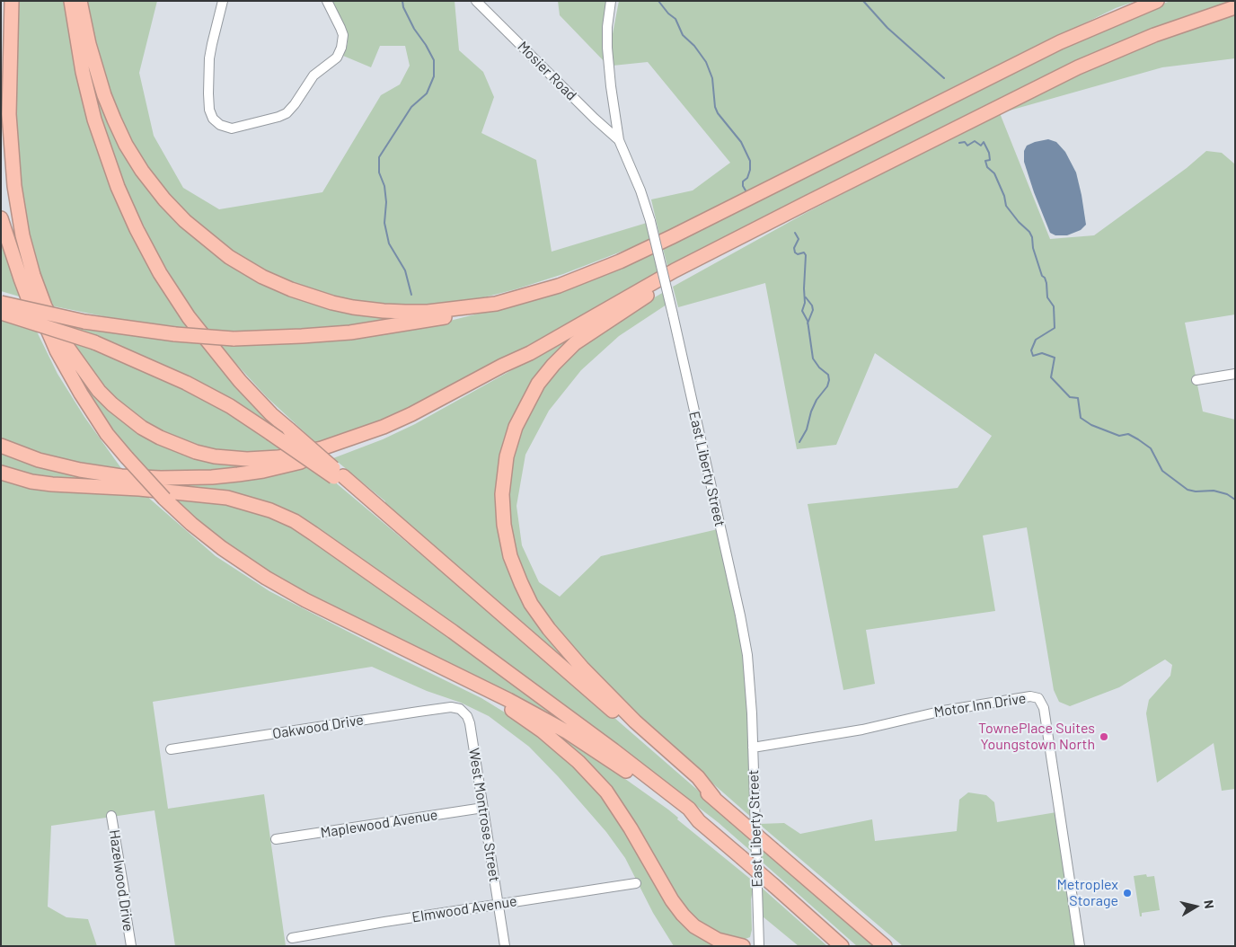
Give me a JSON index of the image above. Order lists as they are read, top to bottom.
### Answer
{
  "streets": {
    "street": [
      "Mosier Road",
      "East Liberty Street",
      "Motor Inn Drive",
      "Oakwood Drive",
      "West Montrose Street",
      "Maplewood Avenue",
      "Hazelwood Drive",
      "Elmwood Avenue"
    ]
  },
  "crossings": [
    ["Mosier Road", "East Liberty Street"],
    ["East Liberty Street", "Motor Inn Drive"],
    ["Oakwood Drive", "West Montrose Street"],
    ["West Montrose Street", "Maplewood Avenue"],
    ["West Montrose Street", "Elmwood Avenue"]
  ],
  "places": ["TownePlace Suites Youngstown North", "Metroplex Storage"],
  "north": "right"
}
